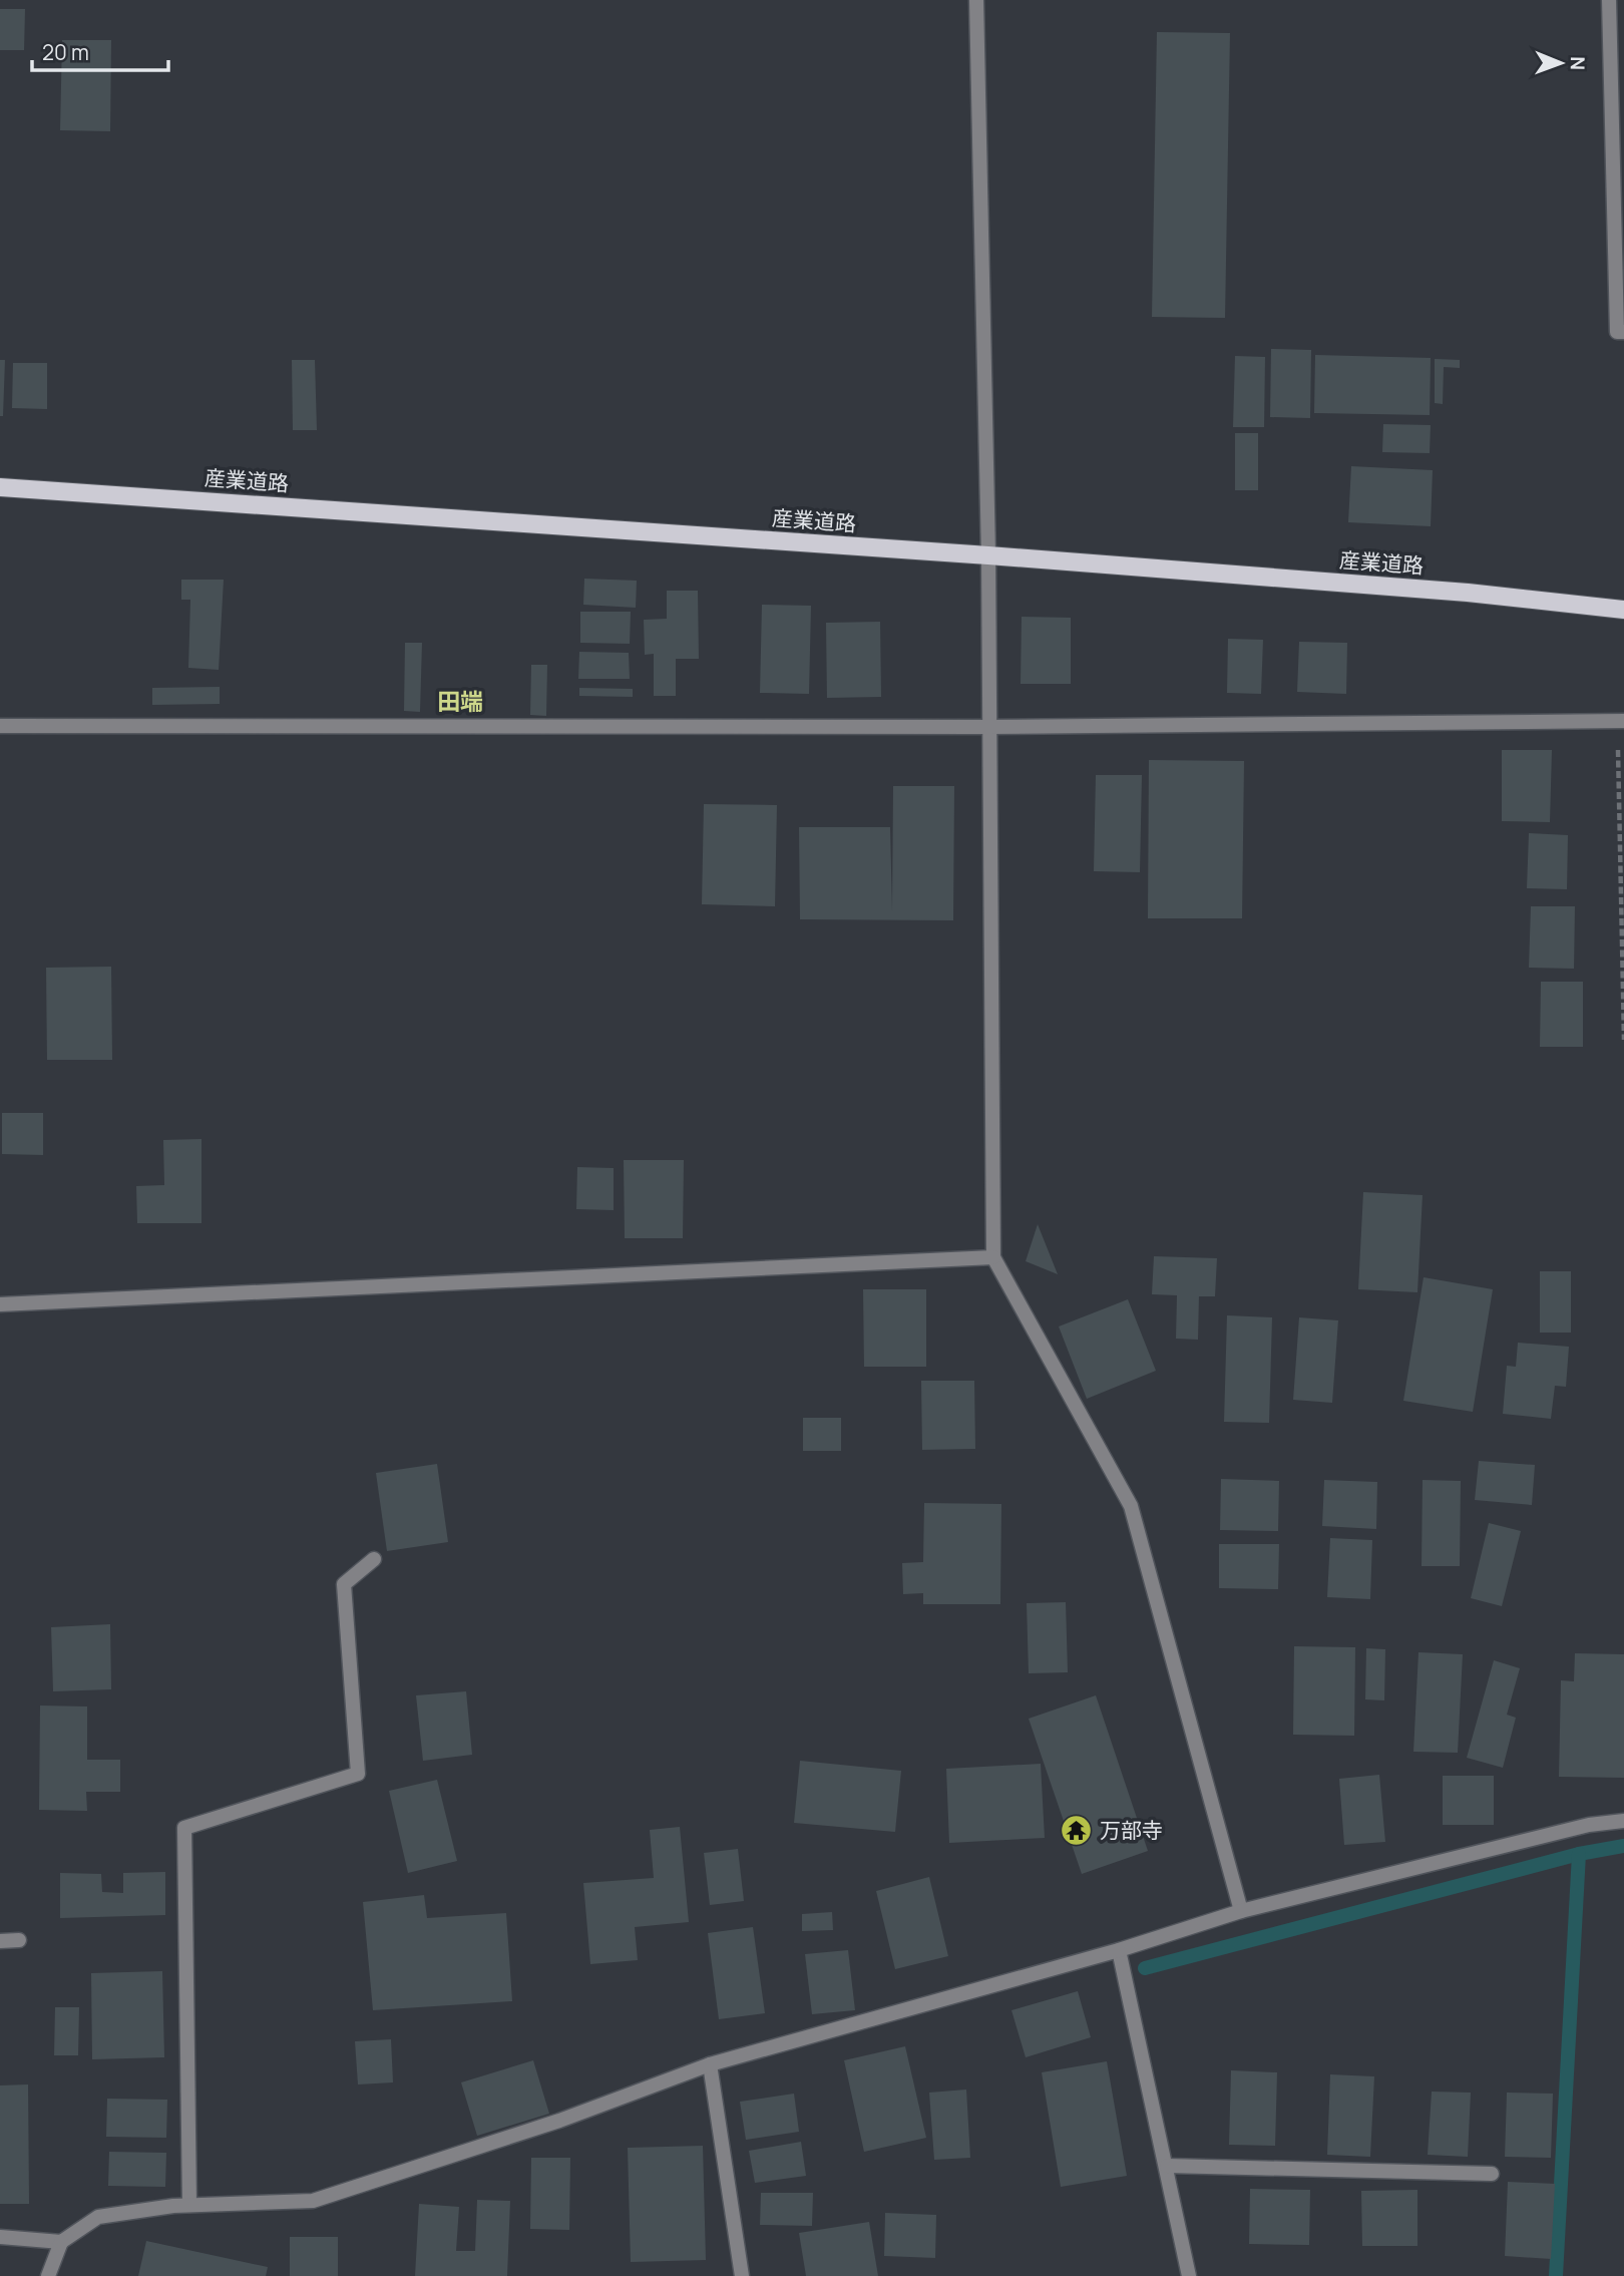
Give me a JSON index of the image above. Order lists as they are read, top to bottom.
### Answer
{
  "streets": {
    "main road": ["産業道路"]
  },
  "districts": ["田端"],
  "places": {
    "temple": ["万部寺"]
  },
  "scale_bar": "20 m",
  "north": "right"
}
